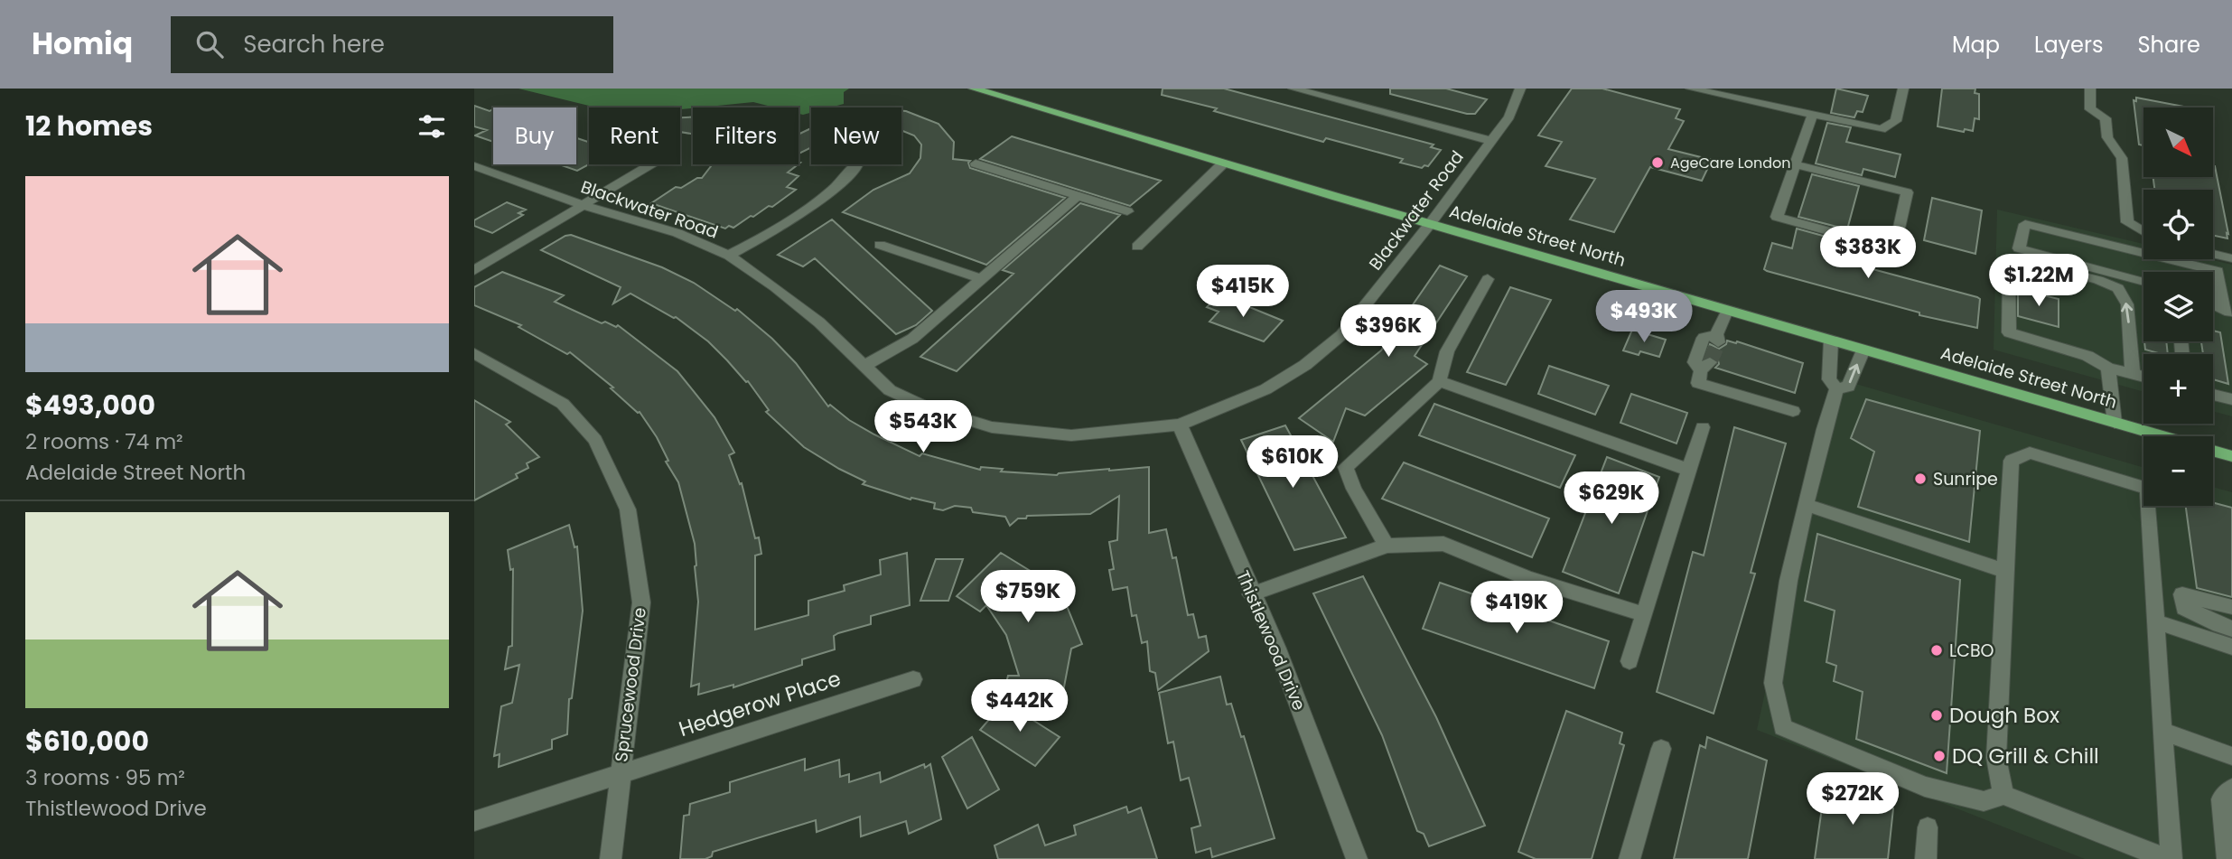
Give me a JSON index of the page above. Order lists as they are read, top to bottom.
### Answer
{
  "streets": {
    "main road": ["Adelaide Street North"],
    "street": [
      "Blackwater Road",
      "Thistlewood Drive",
      "Sprucewood Drive",
      "Hedgerow Place"
    ]
  },
  "crossings": [
    ["Blackwater Road", "Adelaide Street North"],
    ["Blackwater Road", "Thistlewood Drive"],
    ["Sprucewood Drive", "Hedgerow Place"]
  ],
  "places": [
    "AgeCare London",
    "Sunripe",
    "LCBO",
    "Dough Box",
    "DQ Grill & Chill"
  ],
  "north": "bottom right",
  "page": {
    "header": "Homiq",
    "search": "Search here",
    "nav": ["Map", "Layers", "Share"],
    "heading": "12 homes",
    "map_buttons": ["+", "−"],
    "chip": [
      "Buy",
      "Rent",
      "Filters",
      "New"
    ],
    "list": [
      {
        "name": "$493,000",
        "note": "2 rooms · 74 m² · Adelaide Street North"
      },
      {
        "name": "$610,000",
        "note": "3 rooms · 95 m² · Thistlewood Drive"
      }
    ],
    "price": [
      "$383K",
      "$1.22M",
      "$415K",
      "$493K",
      "$396K",
      "$543K",
      "$610K",
      "$629K",
      "$759K",
      "$419K",
      "$442K",
      "$272K"
    ]
  }
}
